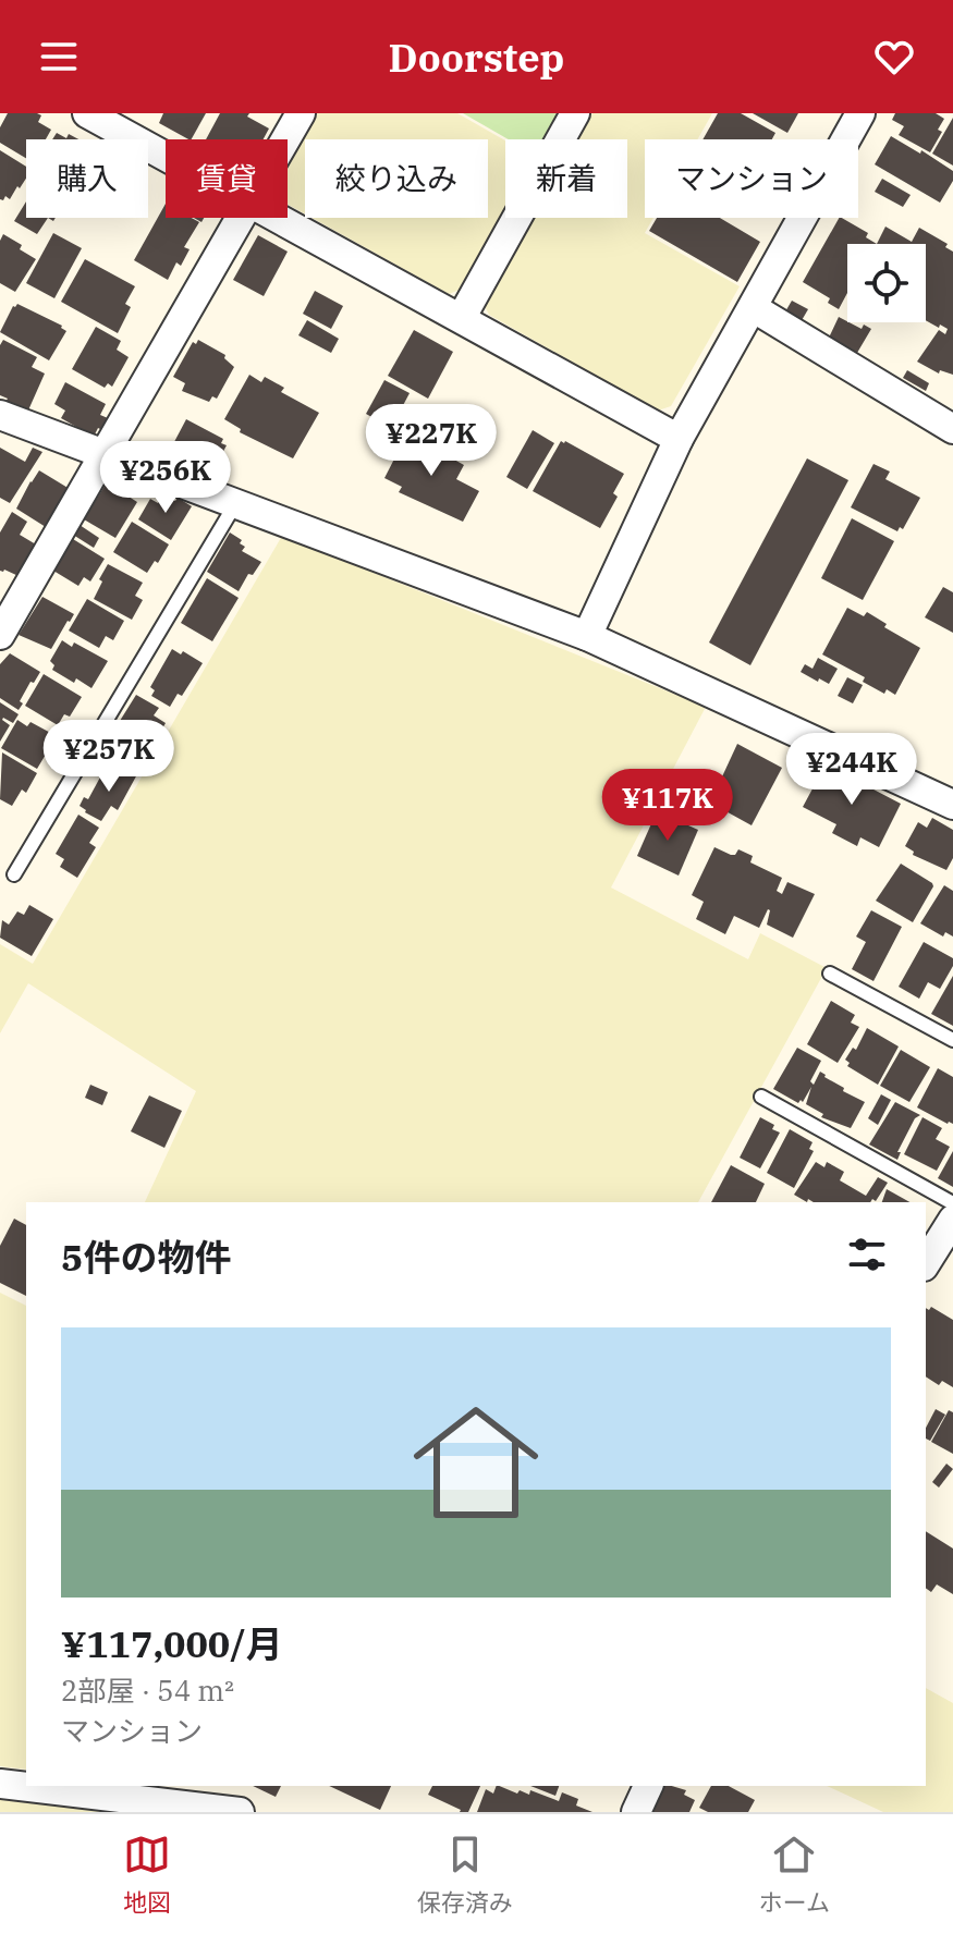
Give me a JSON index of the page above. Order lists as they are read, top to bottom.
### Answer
{
  "page": {
    "header": "Doorstep",
    "chip": [
      "購入",
      "賃貸",
      "絞り込み",
      "新着",
      "マンション"
    ],
    "price": [
      "¥227K",
      "¥256K",
      "¥257K",
      "¥244K",
      "¥117K"
    ],
    "heading": "5件の物件",
    "list": [
      {
        "name": "¥117,000/月",
        "note": "2部屋 · 54 m² · マンション"
      }
    ],
    "tabs": ["地図", "保存済み", "ホーム"]
  }
}
